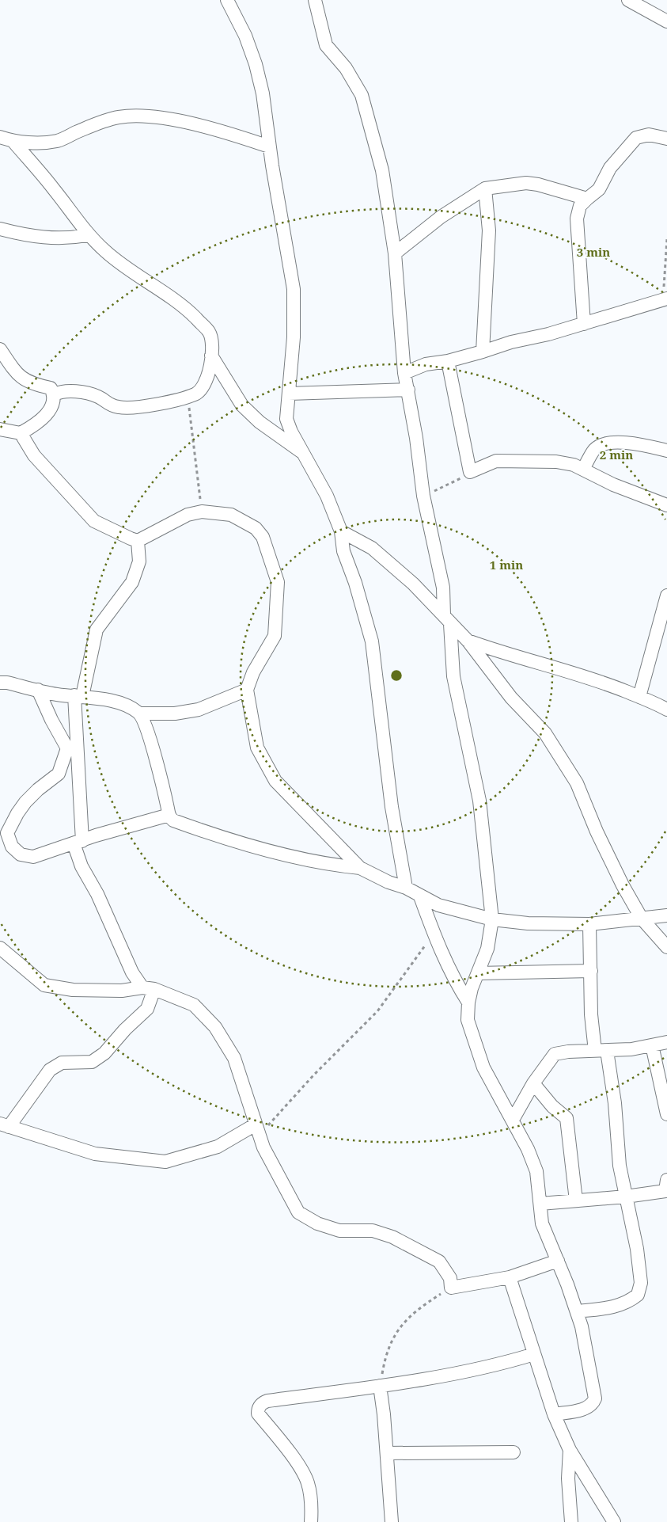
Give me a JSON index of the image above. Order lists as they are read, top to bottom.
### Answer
{
  "rings": ["3 min", "2 min", "1 min"]
}
